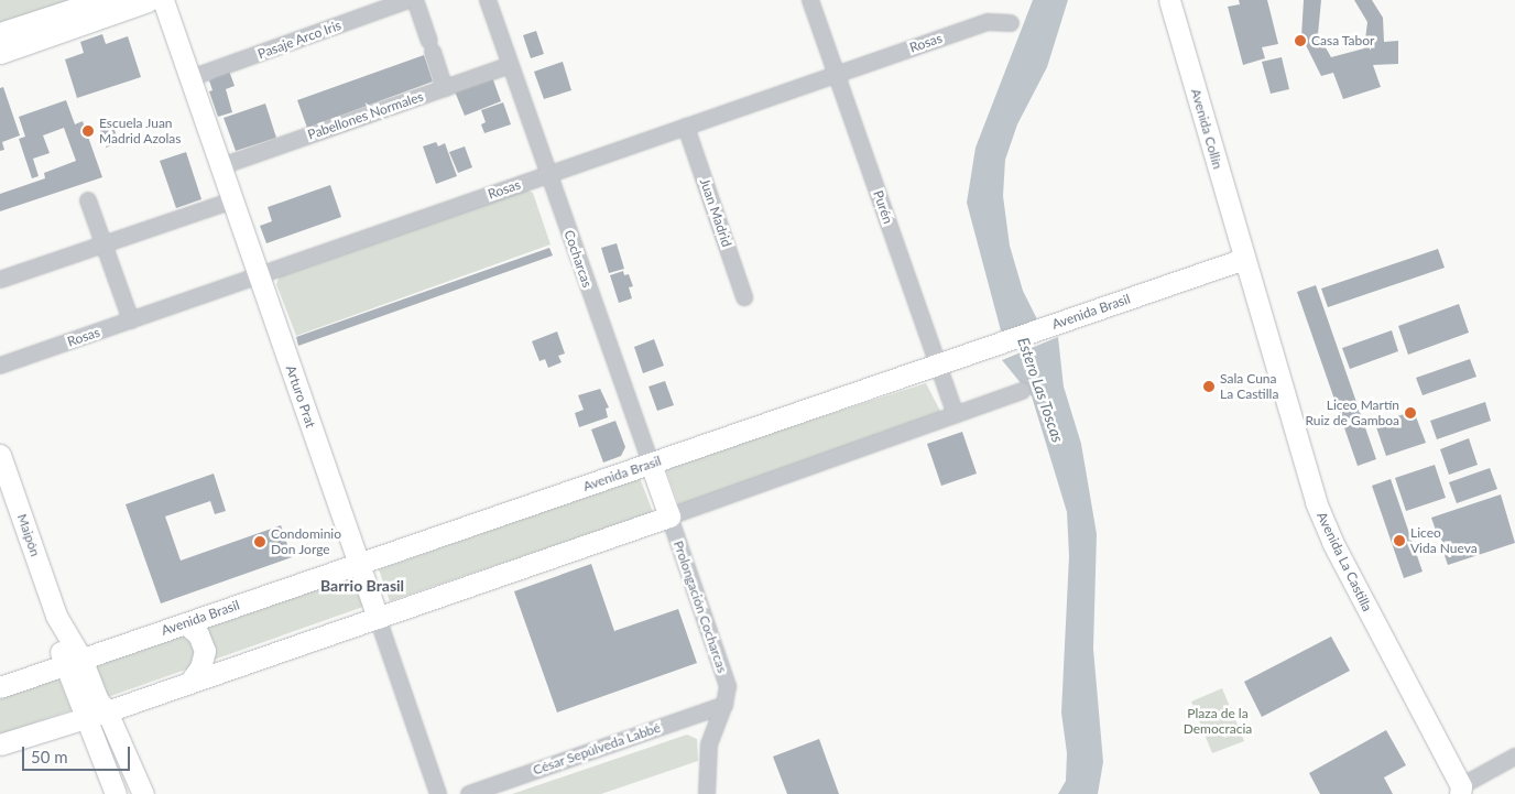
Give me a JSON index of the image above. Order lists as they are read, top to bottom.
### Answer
{
  "streets": {
    "main road": [
      "Avenida Collín",
      "Cocharcas",
      "Avenida Brasil",
      "Arturo Prat",
      "Maipón",
      "Avenida La Castilla"
    ],
    "street": [
      "Pasaje Arco Iris",
      "Rosas",
      "Pabellones Normales",
      "Purén",
      "Juan Madrid",
      "Prolongación Cocharcas",
      "César Sepúlveda Labbé"
    ]
  },
  "crossings": [
    ["Pasaje Arco Iris", "Arturo Prat"],
    ["Rosas", "Purén"],
    ["Rosas", "Juan Madrid"],
    ["Rosas", "Cocharcas"],
    ["Rosas", "Arturo Prat"],
    ["Pabellones Normales", "Cocharcas"],
    ["Pabellones Normales", "Arturo Prat"],
    ["Avenida Collín", "Avenida Brasil"],
    ["Avenida Collín", "Avenida La Castilla"],
    ["Purén", "Avenida Brasil"],
    ["Cocharcas", "Avenida Brasil"],
    ["Cocharcas", "Prolongación Cocharcas"],
    ["Avenida Brasil", "Arturo Prat"],
    ["Avenida Brasil", "Maipón"],
    ["Avenida Brasil", "Avenida La Castilla"],
    ["Prolongación Cocharcas", "César Sepúlveda Labbé"]
  ],
  "districts": ["Barrio Brasil"],
  "water": ["Estero Las Toscas"],
  "parks": ["Plaza de la Democracia"],
  "places": [
    "Casa Tabor",
    "Escuela Juan Madrid Azolas",
    "Sala Cuna La Castilla",
    "Liceo Martín Ruiz de Gamboa",
    "Liceo Vida Nueva",
    "Condominio Don Jorge"
  ],
  "scale_bar": "50 m"
}
